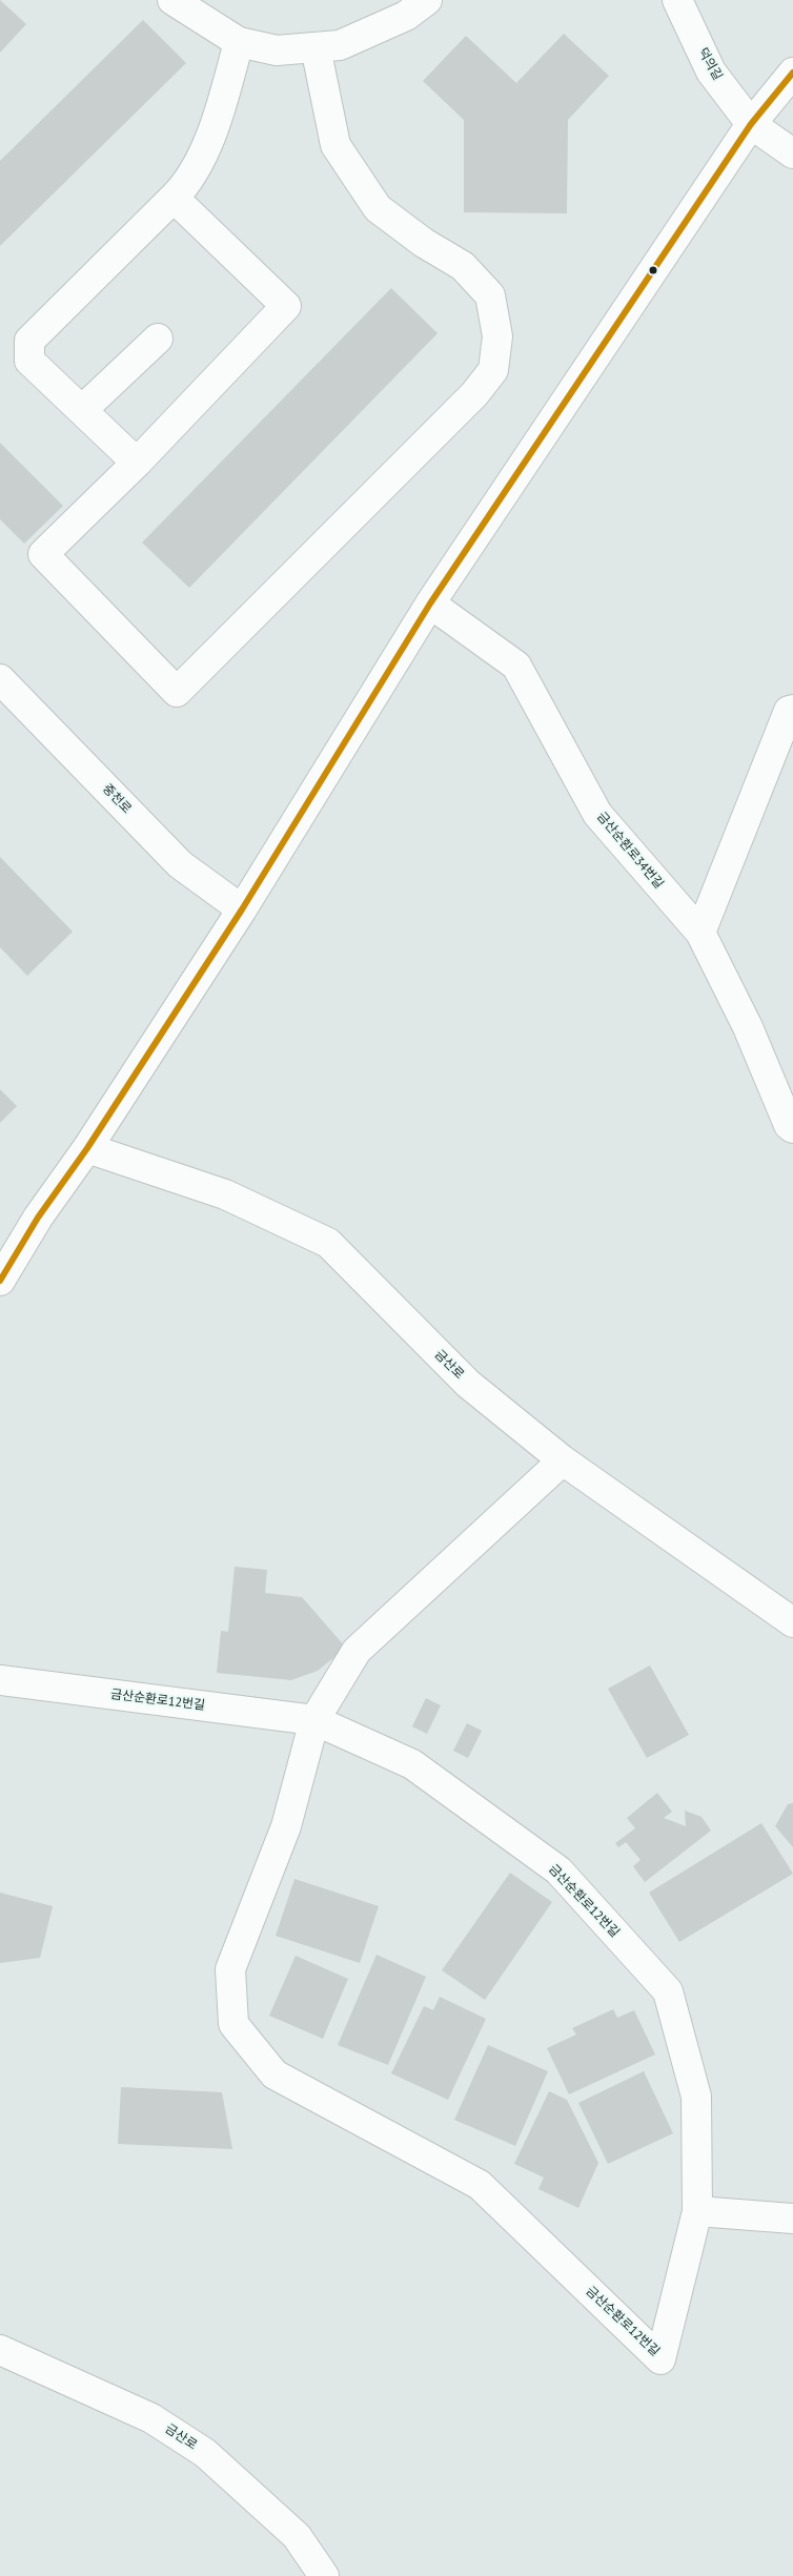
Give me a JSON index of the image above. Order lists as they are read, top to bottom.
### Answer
{
  "streets": {
    "street": [
      "덕의길",
      "중천로",
      "금산순환로34번길",
      "금산로",
      "금산순환로12번길"
    ]
  },
  "crossings": [
    ["금산로", "금산순환로12번길"]
  ]
}
